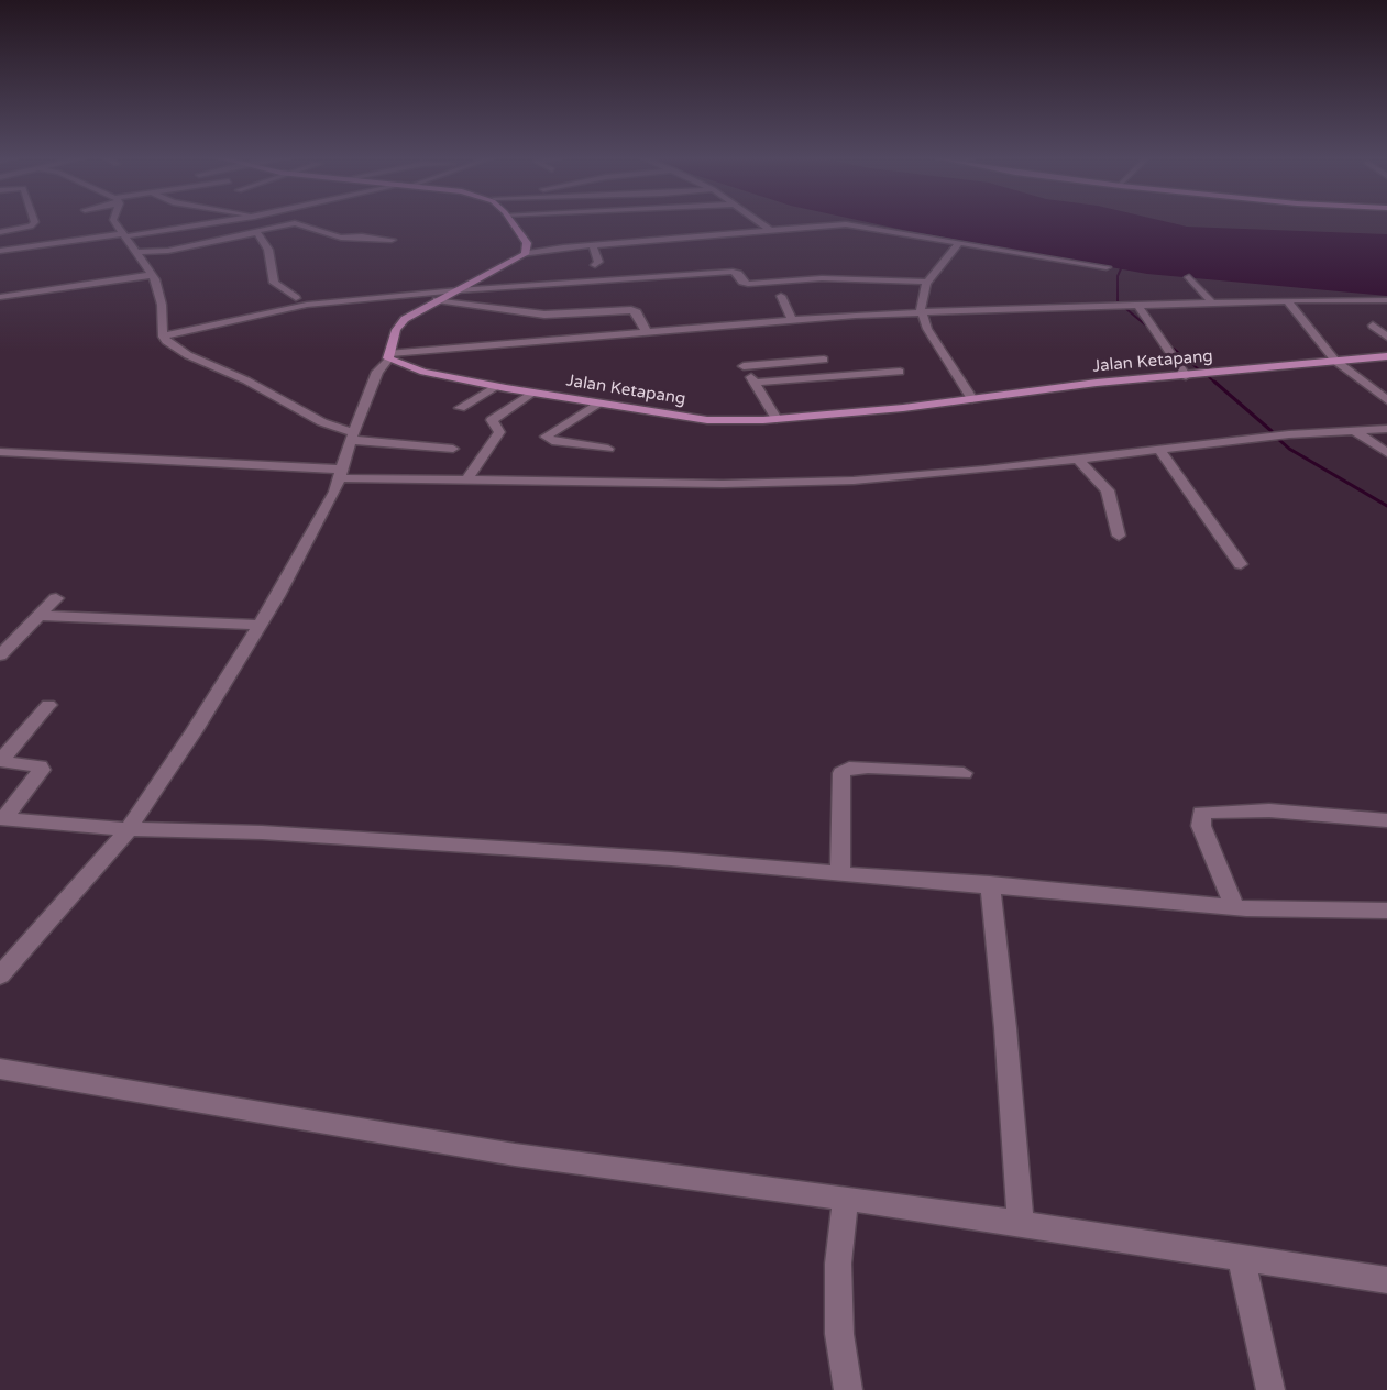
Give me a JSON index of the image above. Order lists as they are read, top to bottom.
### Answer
{
  "streets": {
    "main road": ["Jalan Ketapang"]
  }
}
